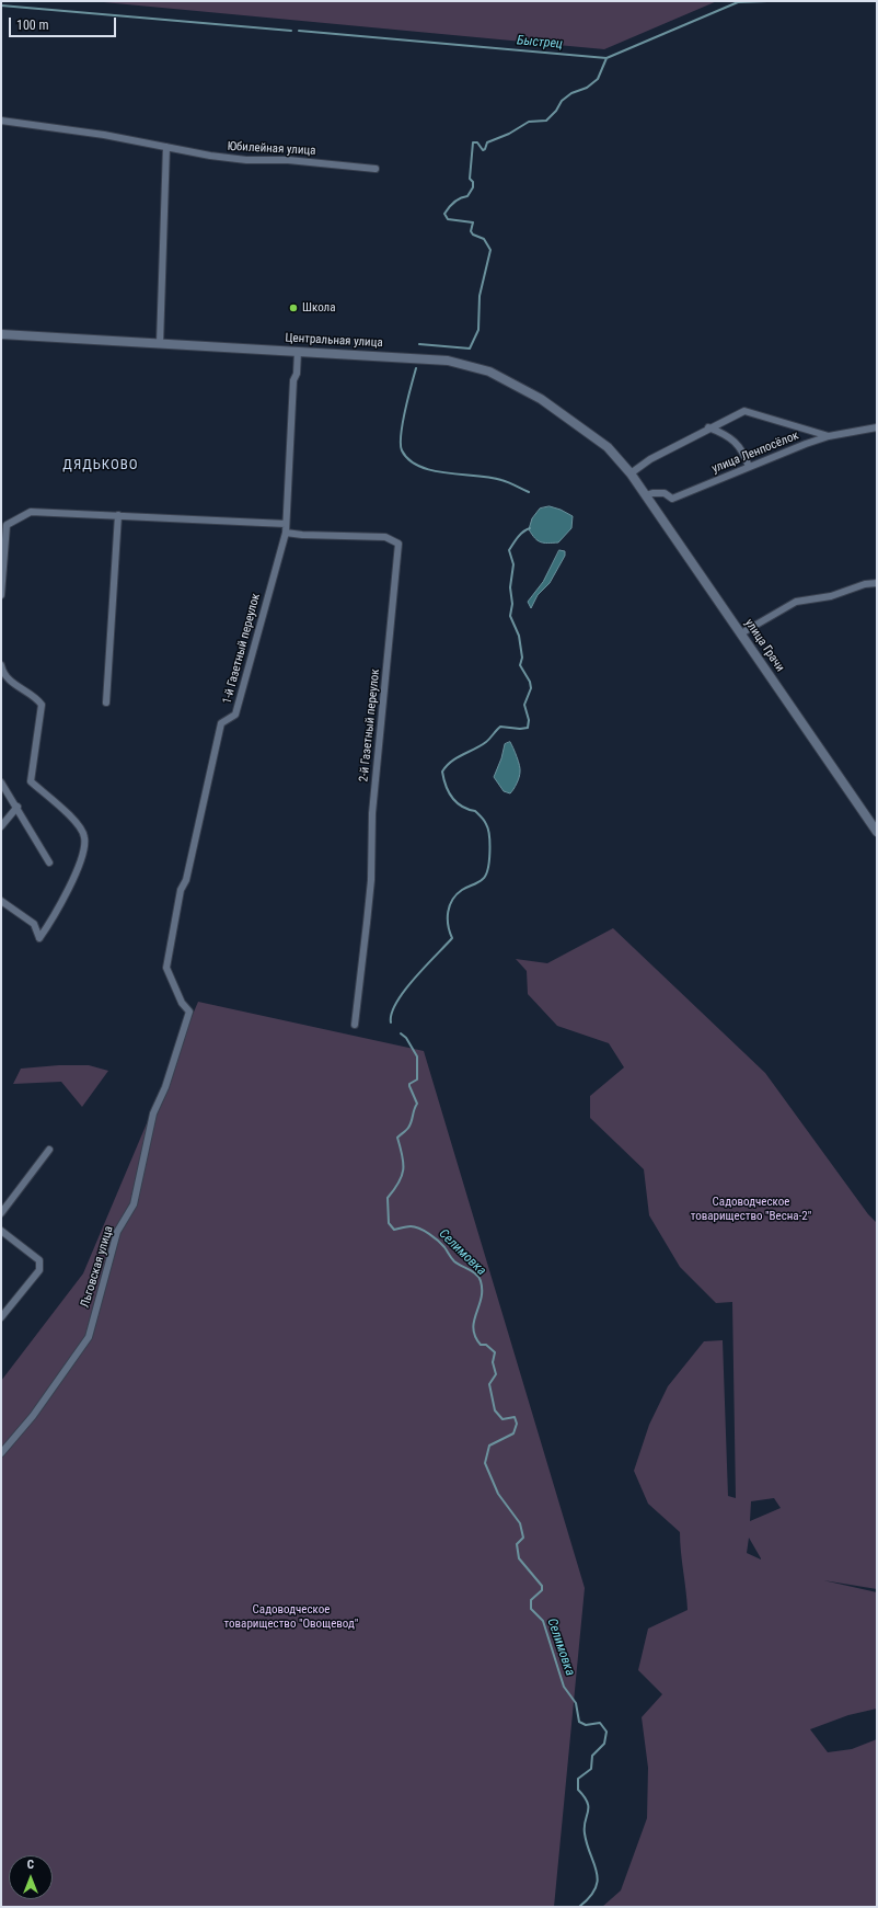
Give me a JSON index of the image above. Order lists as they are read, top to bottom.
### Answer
{
  "streets": {
    "street": [
      "Юбилейная улица",
      "Центральная улица",
      "улица Ленпосёлок",
      "улица Грачи",
      "1-й Газетный переулок",
      "2-й Газетный переулок",
      "Льговская улица"
    ]
  },
  "crossings": [
    ["Центральная улица", "улица Грачи"],
    ["Центральная улица", "1-й Газетный переулок"],
    ["улица Ленпосёлок", "улица Грачи"],
    ["1-й Газетный переулок", "2-й Газетный переулок"],
    ["1-й Газетный переулок", "Льговская улица"]
  ],
  "districts": ["ДЯДЬКОВО"],
  "water": ["Быстрец", "Селимовка"],
  "parks": ["Садоводческое товарищество \"Весна-2\"", "Садоводческое товарищество \"Овощевод\""],
  "places": ["Школа"],
  "scale_bar": "100 m",
  "north": "top"
}
